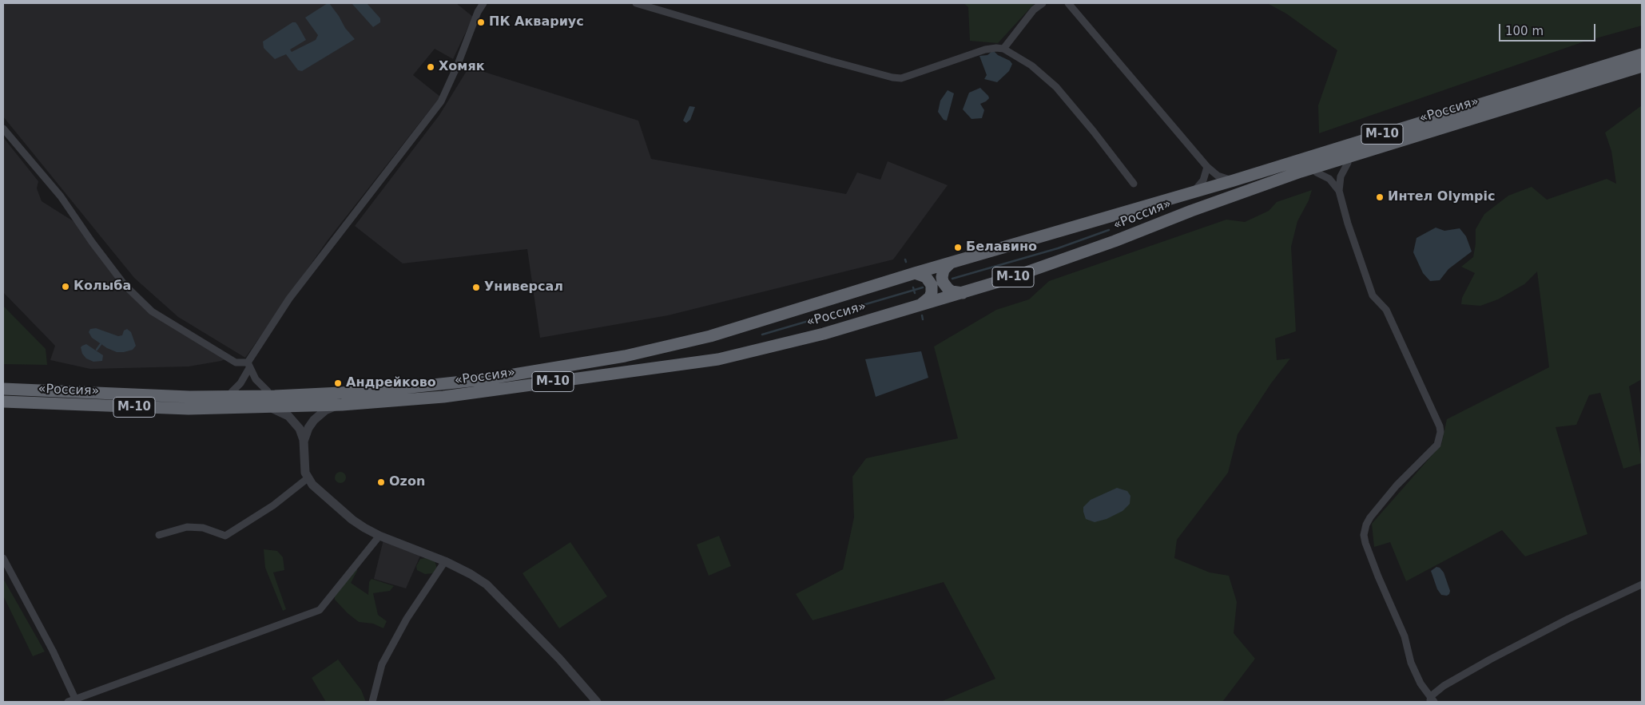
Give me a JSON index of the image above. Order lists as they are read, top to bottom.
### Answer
{
  "streets": {
    "highway": ["«Россия»", "М-10"]
  },
  "places": [
    "ПК Аквариус",
    "Хомяк",
    "Интел Olympic",
    "Белавино",
    "Колыба",
    "Универсал",
    "Андрейково",
    "Ozon"
  ],
  "scale_bar": "100 m"
}
